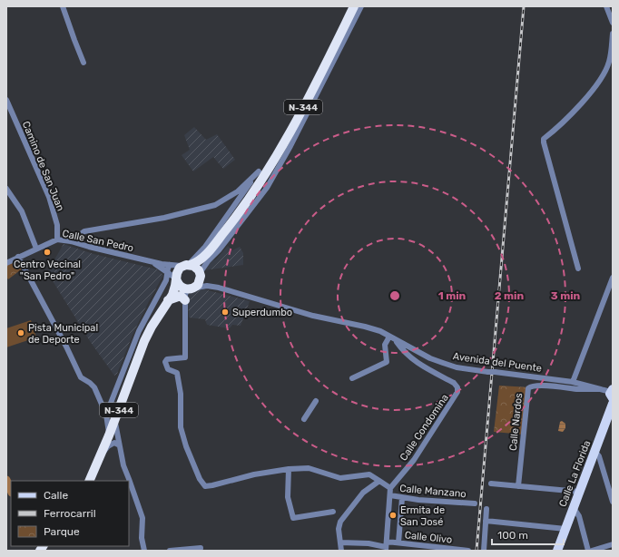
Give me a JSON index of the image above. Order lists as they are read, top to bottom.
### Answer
{
  "streets": {
    "highway": ["N-344"],
    "main road": ["Calle La Florida"],
    "street": [
      "Camino de San Juan",
      "Calle San Pedro",
      "Avenida del Puente",
      "Calle Nardos",
      "Calle Condomina",
      "Calle Manzano",
      "Calle Olivo"
    ]
  },
  "crossings": [
    ["N-344", "Calle San Pedro"],
    ["N-344", "Avenida del Puente"],
    ["Camino de San Juan", "Calle San Pedro"],
    ["Calle San Pedro", "Avenida del Puente"],
    ["Avenida del Puente", "Calle Nardos"],
    ["Avenida del Puente", "Calle Condomina"]
  ],
  "places": [
    "Centro Vecinal \"San Pedro\"",
    "Superdumbo",
    "Pista Municipal de Deporte",
    "Ermita de San José"
  ],
  "legend": ["Calle", "Ferrocarril", "Parque"],
  "scale_bar": "100 m",
  "rings": ["1 min", "2 min", "3 min"]
}
